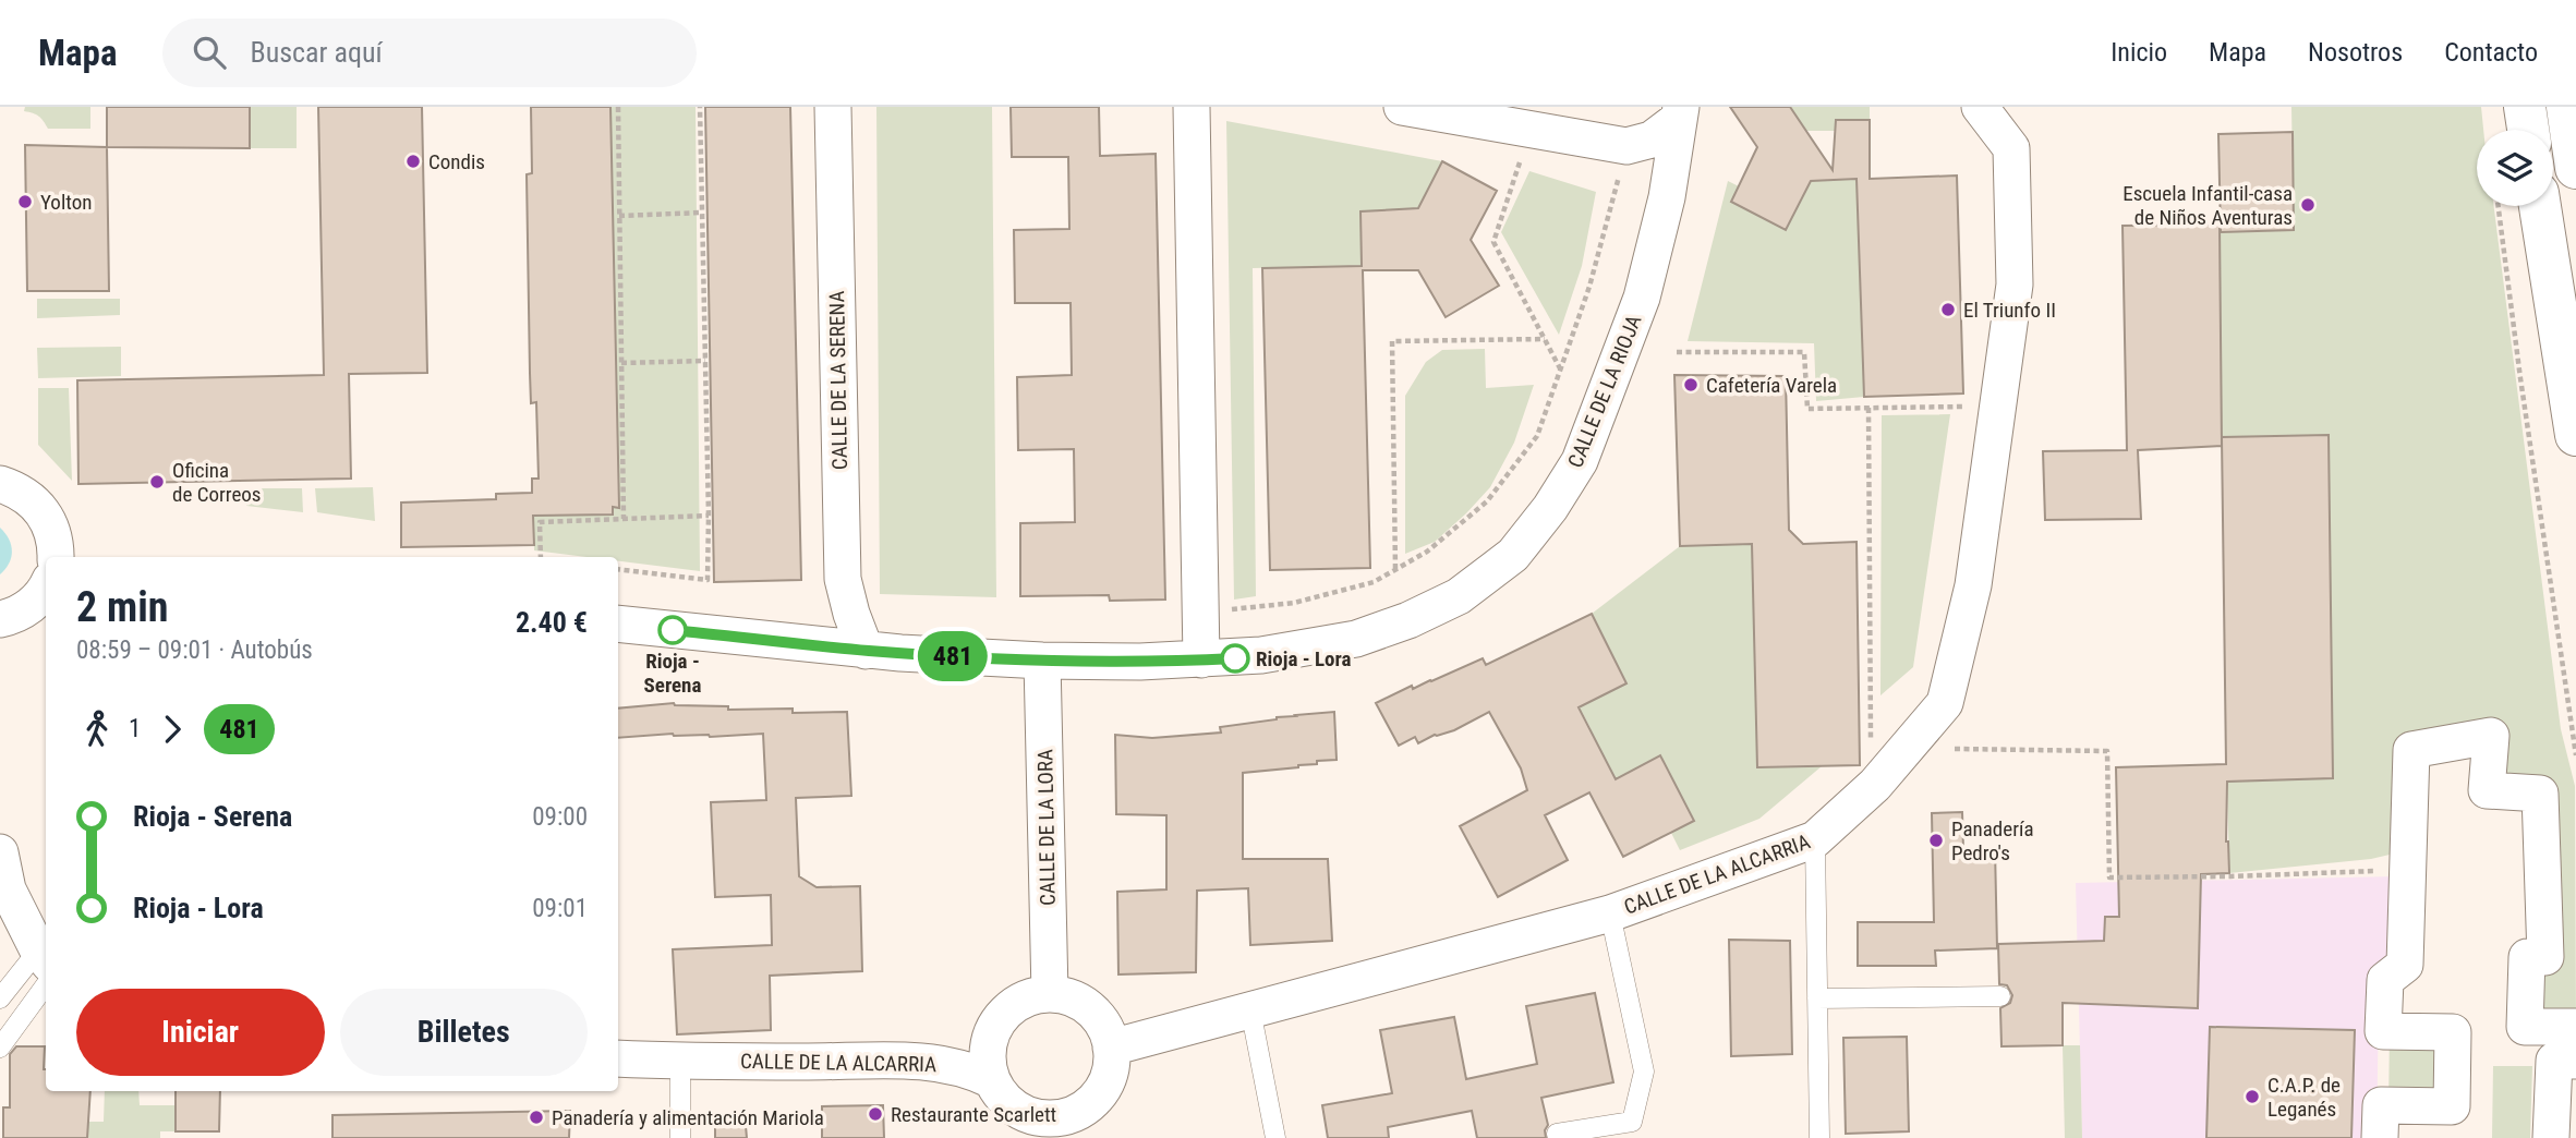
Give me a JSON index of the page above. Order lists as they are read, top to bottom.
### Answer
{
  "streets": {
    "street": [
      "CALLE DE LA SERENA",
      "CALLE DE LA RIOJA",
      "CALLE DE LA LORA",
      "CALLE DE LA ALCARRIA"
    ]
  },
  "crossings": [
    ["CALLE DE LA SERENA", "CALLE DE LA RIOJA"],
    ["CALLE DE LA RIOJA", "CALLE DE LA LORA"],
    ["CALLE DE LA LORA", "CALLE DE LA ALCARRIA"]
  ],
  "places": [
    "Condis",
    "Yolton",
    "Escuela Infantil-casa de Niños Aventuras",
    "El Triunfo II",
    "Cafetería Varela",
    "Oficina de Correos",
    "Rioja - Serena",
    "Rioja - Lora",
    "Panadería Pedro's",
    "C.A.P. de Leganés",
    "Restaurante Scarlett",
    "Panadería y alimentación Mariola"
  ],
  "lines": ["bus line 481"],
  "page": {
    "header": "Mapa",
    "search": "Buscar aquí",
    "nav": [
      "Inicio",
      "Mapa",
      "Nosotros",
      "Contacto"
    ],
    "on_map": "481",
    "heading": ["2 min", "08:59 – 09:01 · Autobús", "2.40 €"],
    "legs": ["1", "481"],
    "list": [
      {
        "name": "Rioja - Serena",
        "value": "09:00"
      },
      {
        "name": "Rioja - Lora",
        "value": "09:01"
      }
    ],
    "buttons": ["Iniciar", "Billetes"]
  }
}
